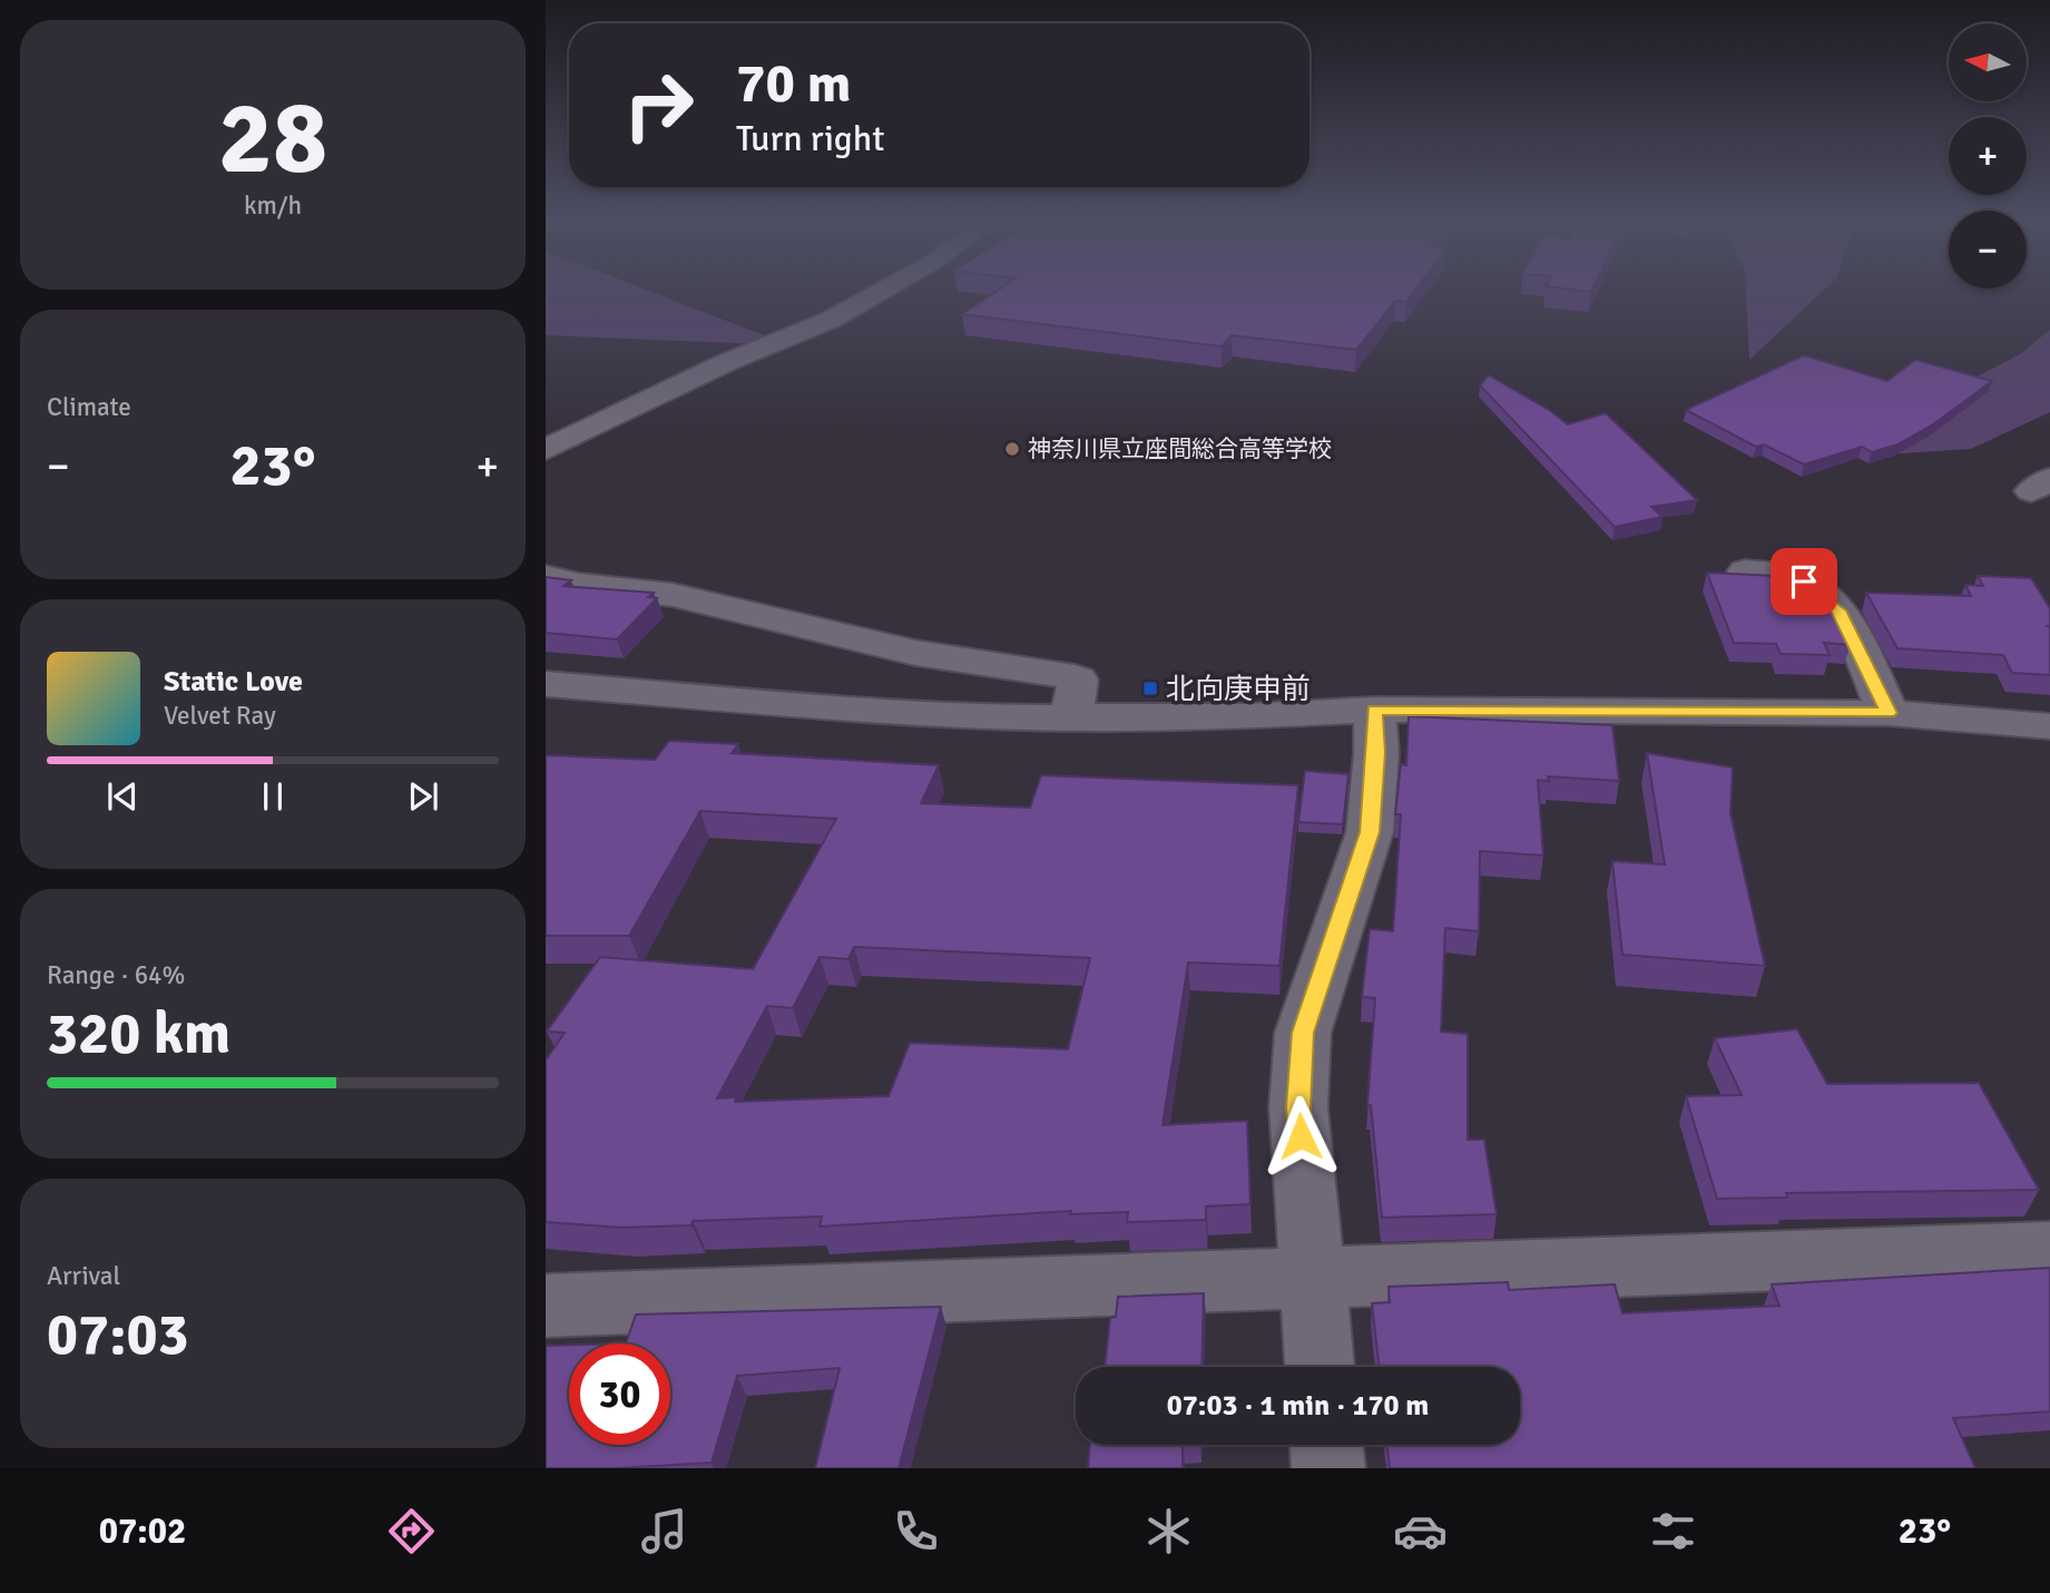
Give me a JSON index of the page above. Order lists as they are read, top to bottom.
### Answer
{
  "places": {
    "other": ["神奈川県立座間総合高等学校"],
    "transit": ["北向庚申前"]
  },
  "north": "left",
  "page": {
    "tile": [
      ["28", "km/h"],
      "Climate",
      ["Range · 64%", "320 km"],
      ["Arrival", "07:03"]
    ],
    "map_buttons": ["+", "−"],
    "turn": ["70 m", "Turn right"],
    "heat": ["−", "23°", "+"],
    "song": ["Static Love", "Velvet Ray"],
    "limit": "30",
    "trip": "07:03 · 1 min · 170 m",
    "tabs": ["07:02", "23°"]
  }
}
